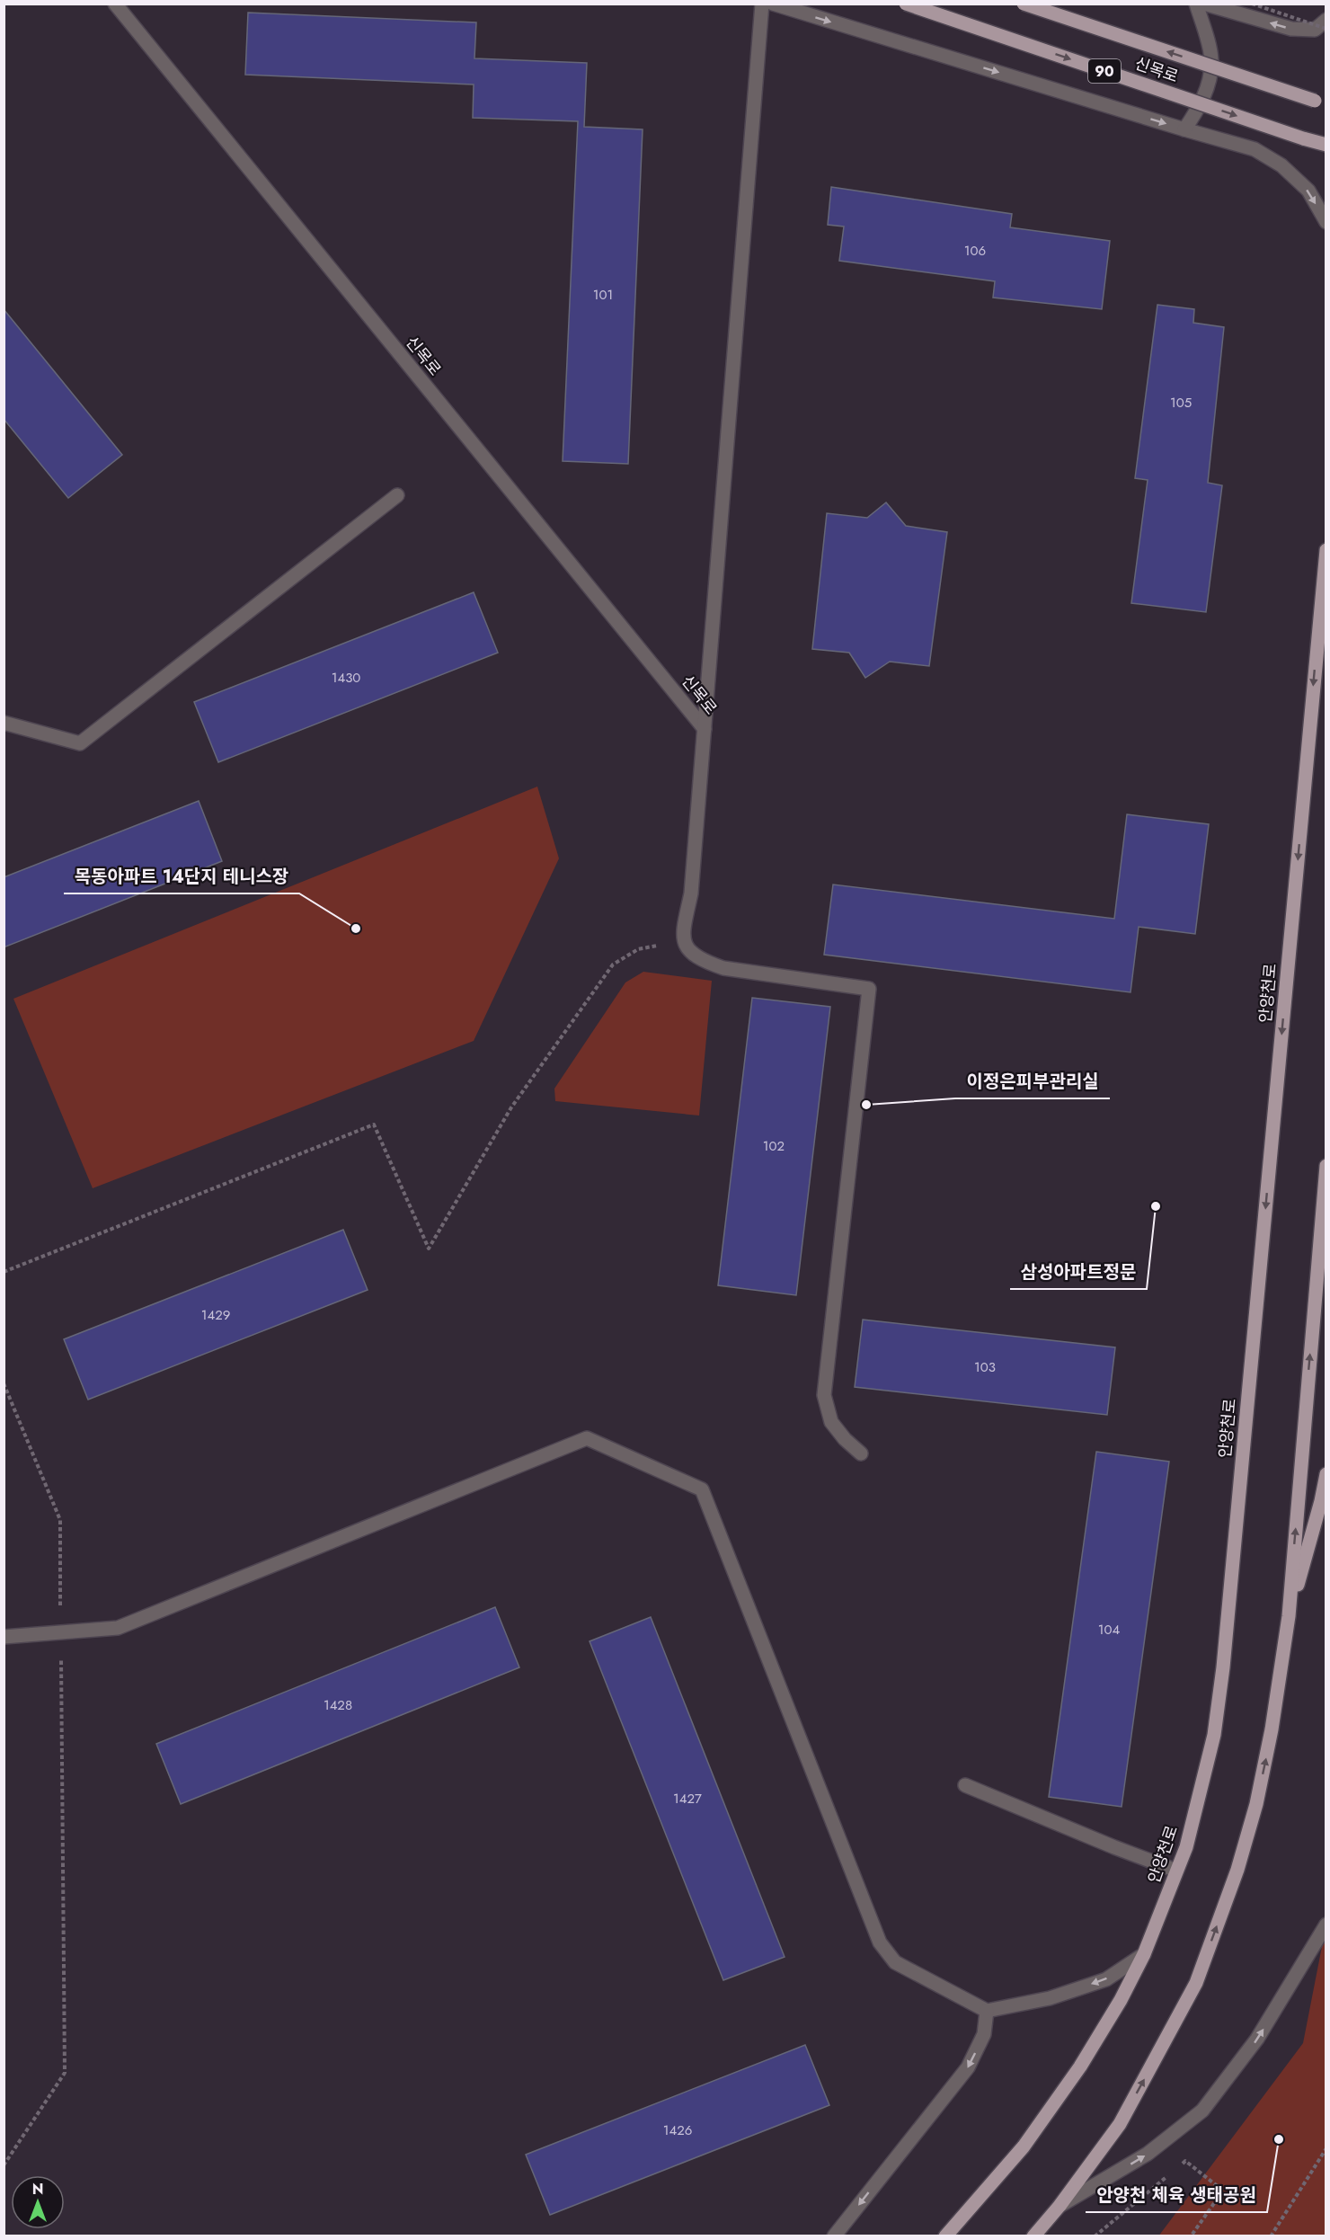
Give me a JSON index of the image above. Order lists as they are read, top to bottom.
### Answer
{
  "streets": {
    "main road": ["신목로", "90", "안양천로"]
  },
  "places": [
    "목동아파트 14단지 테니스장",
    "이정은피부관리실",
    "삼성아파트정문",
    "안양천 체육 생태공원"
  ],
  "house_numbers": [
    "106",
    "101",
    "105",
    "1430",
    "102",
    "1429",
    "103",
    "104",
    "1428",
    "1427",
    "1426"
  ],
  "north": "top"
}
